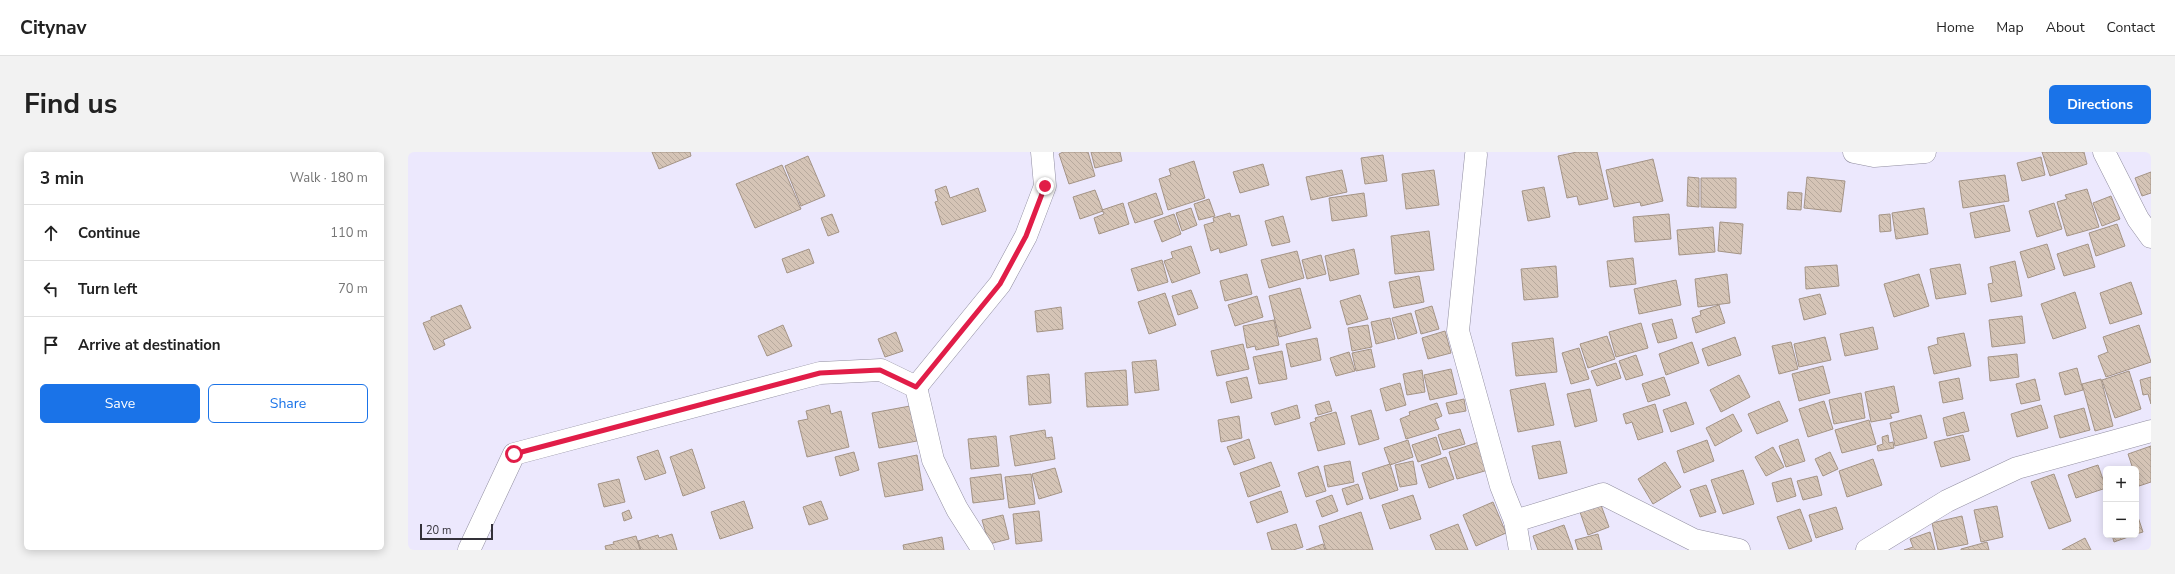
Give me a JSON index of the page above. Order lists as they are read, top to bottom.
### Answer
{
  "scale_bar": "20 m",
  "page": {
    "header": "Citynav",
    "nav": [
      "Home",
      "Map",
      "About",
      "Contact"
    ],
    "title": "Find us",
    "buttons": [
      "Directions",
      ["Save", "Share"]
    ],
    "heading": ["3 min", "Walk · 180 m"],
    "list": [
      ["Continue", "110 m"],
      ["Turn left", "70 m"],
      "Arrive at destination"
    ],
    "map_buttons": ["+", "−"],
    "scale": "20 m"
  }
}
